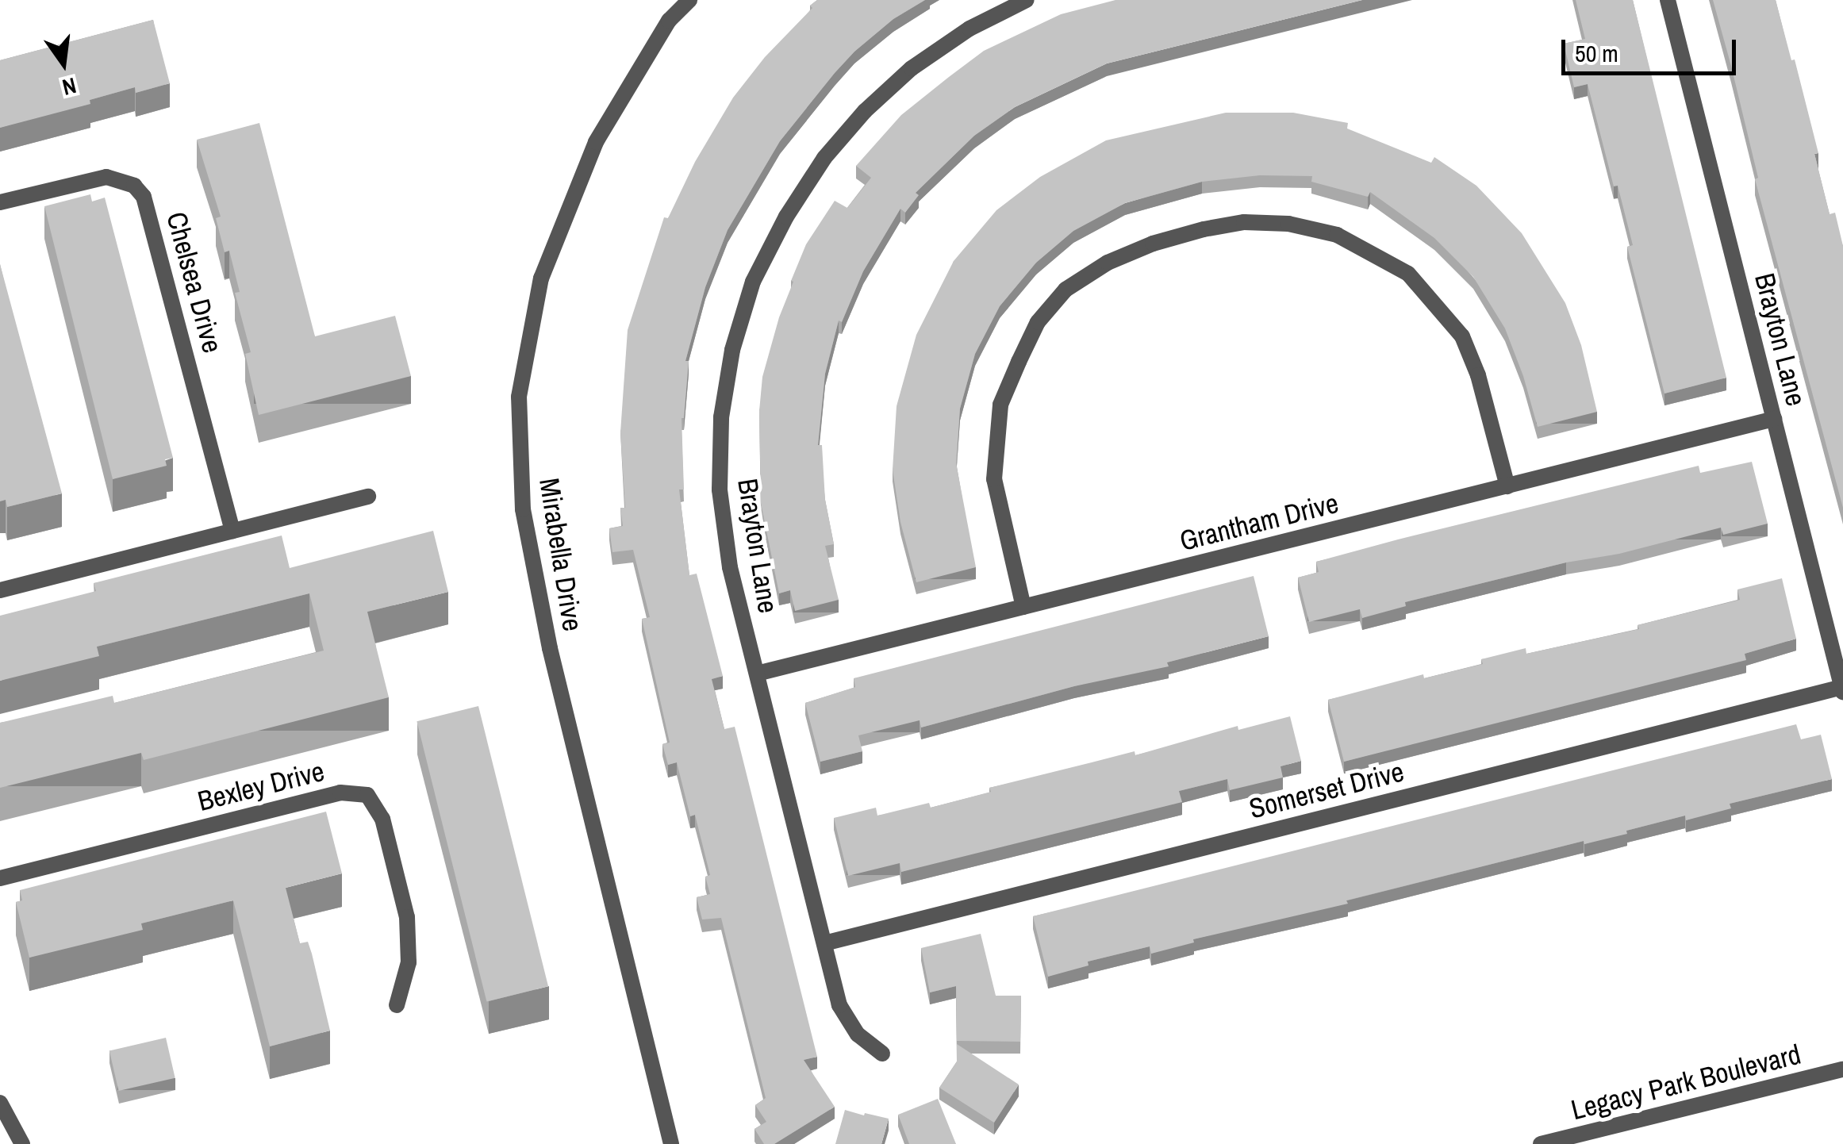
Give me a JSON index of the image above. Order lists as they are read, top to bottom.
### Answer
{
  "streets": {
    "street": [
      "Chelsea Drive",
      "Brayton Lane",
      "Grantham Drive",
      "Mirabella Drive",
      "Bexley Drive",
      "Somerset Drive",
      "Legacy Park Boulevard"
    ]
  },
  "crossings": [
    ["Brayton Lane", "Grantham Drive"],
    ["Brayton Lane", "Somerset Drive"]
  ],
  "scale_bar": "50 m",
  "north": "bottom"
}
